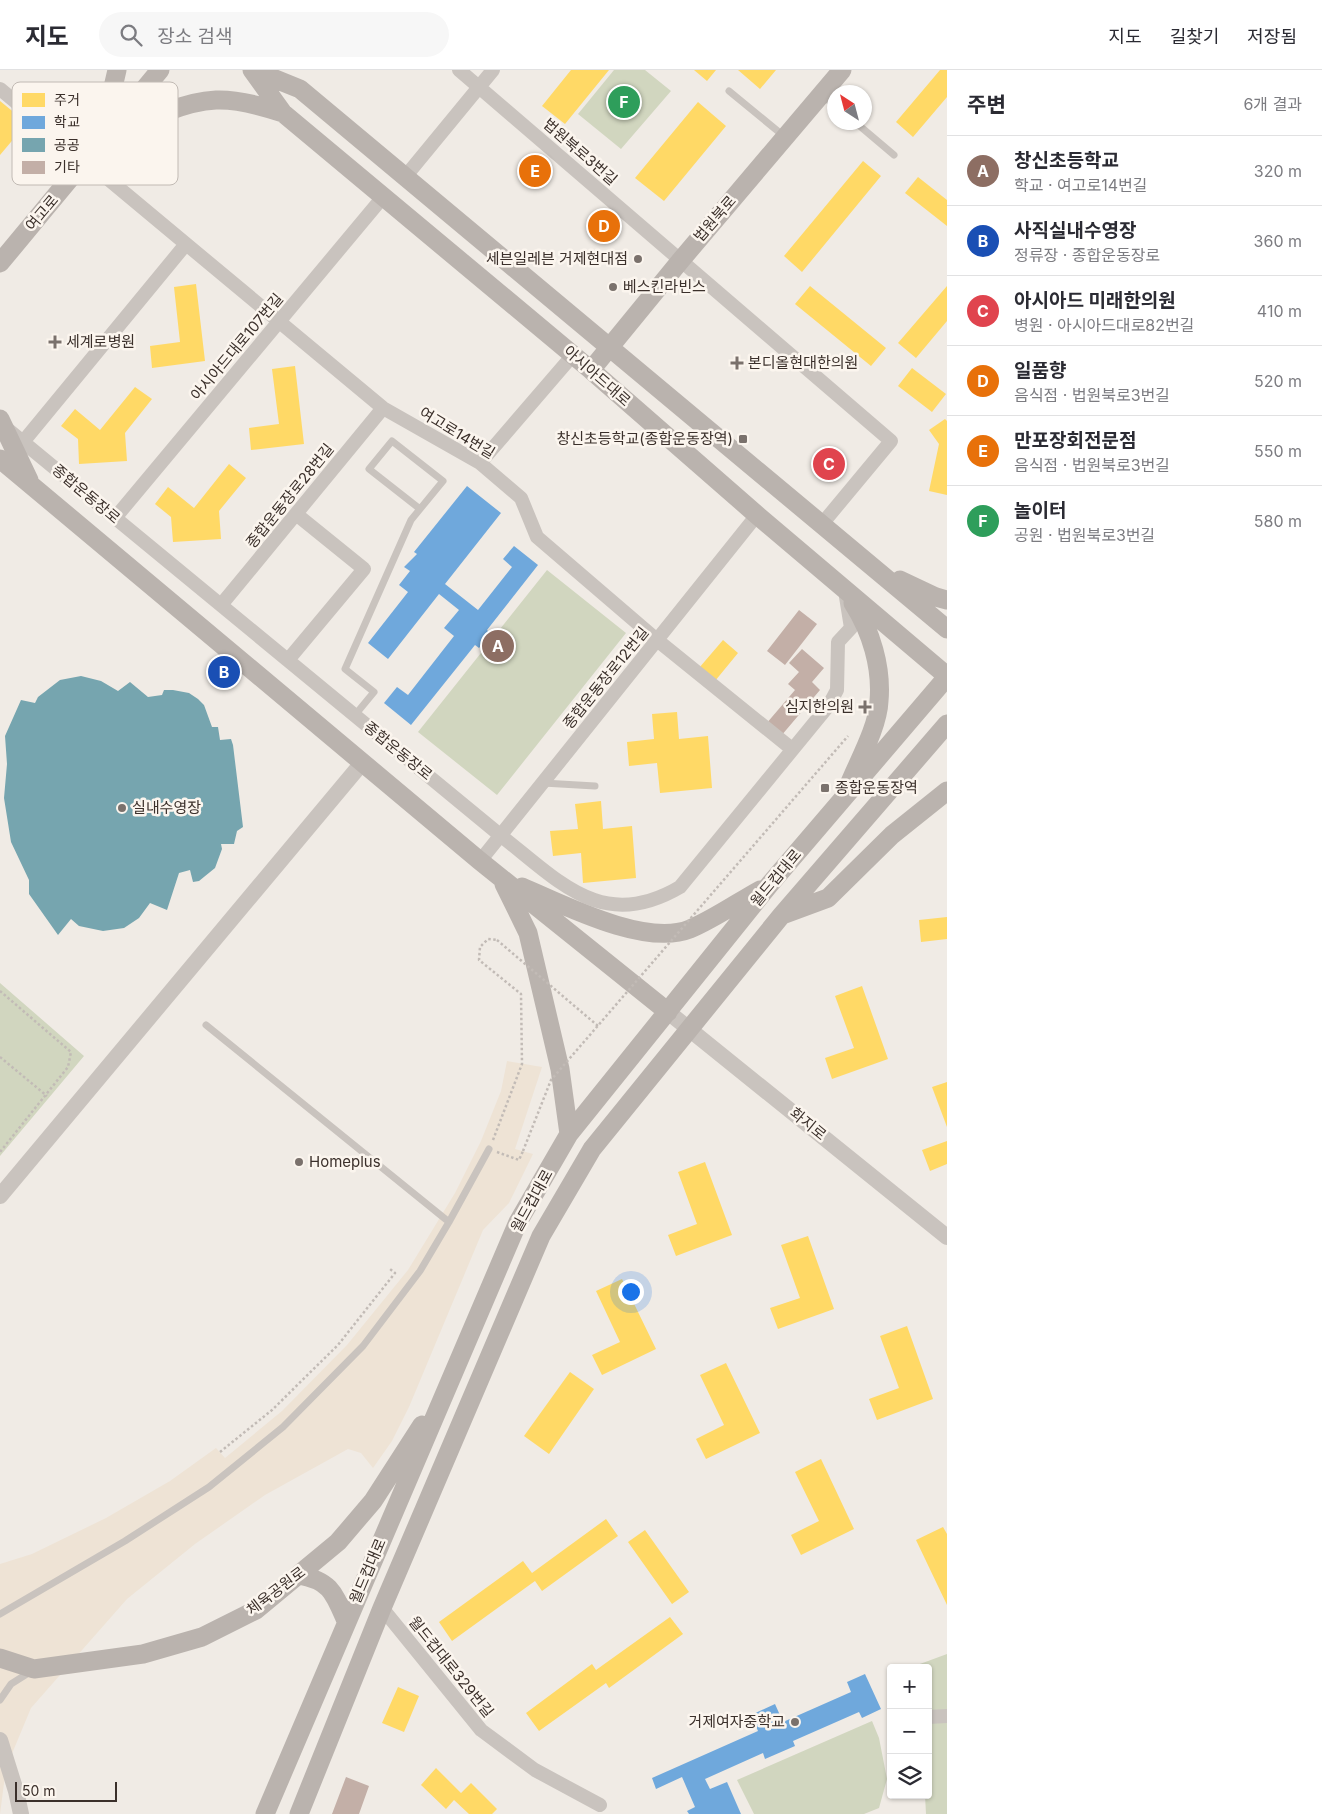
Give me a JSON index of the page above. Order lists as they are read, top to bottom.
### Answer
{
  "streets": {
    "main road": [
      "여고로",
      "법원북로",
      "아시아드대로",
      "종합운동장로",
      "월드컵대로",
      "체육공원로"
    ],
    "street": [
      "법원북로3번길",
      "아시아드대로107번길",
      "여고로14번길",
      "종합운동장로28번길",
      "종합운동장로12번길",
      "화지로",
      "월드컵대로329번길"
    ]
  },
  "crossings": [
    ["법원북로3번길", "법원북로"],
    ["법원북로3번길", "아시아드대로"],
    ["법원북로", "아시아드대로"],
    ["아시아드대로107번길", "아시아드대로"],
    ["아시아드대로107번길", "여고로14번길"],
    ["아시아드대로107번길", "종합운동장로"],
    ["아시아드대로", "종합운동장로"],
    ["아시아드대로", "종합운동장로12번길"],
    ["아시아드대로", "월드컵대로"],
    ["여고로14번길", "종합운동장로"],
    ["여고로14번길", "종합운동장로28번길"],
    ["여고로14번길", "종합운동장로12번길"],
    ["종합운동장로", "종합운동장로28번길"],
    ["종합운동장로", "종합운동장로12번길"],
    ["종합운동장로", "월드컵대로"],
    ["종합운동장로", "화지로"],
    ["월드컵대로", "화지로"],
    ["월드컵대로", "체육공원로"],
    ["월드컵대로", "월드컵대로329번길"]
  ],
  "places": {
    "other": [
      "세븐일레븐 거제현대점",
      "베스킨라빈스",
      "실내수영장",
      "Homeplus",
      "거제여자중학교"
    ],
    "health": ["세계로병원", "본디올현대한의원", "심지한의원"],
    "transit": ["창신초등학교(종합운동장역)", "종합운동장역"]
  },
  "legend": [
    "주거",
    "학교",
    "공공",
    "기타"
  ],
  "scale_bar": "50 m",
  "north": "top left",
  "page": {
    "header": "지도",
    "search": "장소 검색",
    "nav": ["지도", "길찾기", "저장됨"],
    "heading": ["주변", "6개 결과"],
    "pins": [
      "F",
      "E",
      "D",
      "C",
      "A",
      "B"
    ],
    "list": [
      {
        "mark": "A",
        "name": "창신초등학교",
        "note": "학교 · 여고로14번길",
        "value": "320 m"
      },
      {
        "mark": "B",
        "name": "사직실내수영장",
        "note": "정류장 · 종합운동장로",
        "value": "360 m"
      },
      {
        "mark": "C",
        "name": "아시아드 미래한의원",
        "note": "병원 · 아시아드대로82번길",
        "value": "410 m"
      },
      {
        "mark": "D",
        "name": "일품향",
        "note": "음식점 · 법원북로3번길",
        "value": "520 m"
      },
      {
        "mark": "E",
        "name": "만포장회전문점",
        "note": "음식점 · 법원북로3번길",
        "value": "550 m"
      },
      {
        "mark": "F",
        "name": "놀이터",
        "note": "공원 · 법원북로3번길",
        "value": "580 m"
      }
    ],
    "map_buttons": ["+", "−"],
    "scale": "50 m"
  }
}
